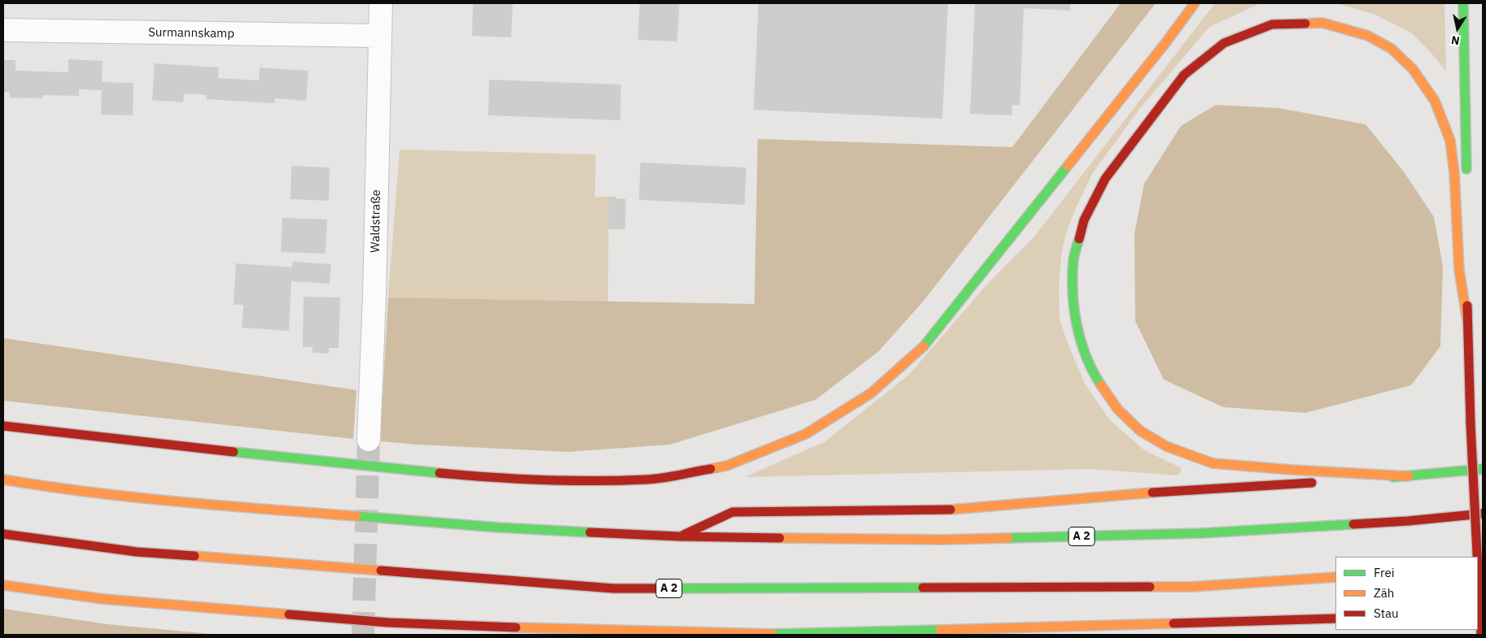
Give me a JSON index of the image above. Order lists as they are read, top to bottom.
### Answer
{
  "streets": {
    "highway": ["A 2"],
    "street": ["Surmannskamp", "Waldstraße"]
  },
  "crossings": [
    ["Surmannskamp", "Waldstraße"]
  ],
  "legend": ["Frei", "Zäh", "Stau"],
  "north": "bottom"
}
